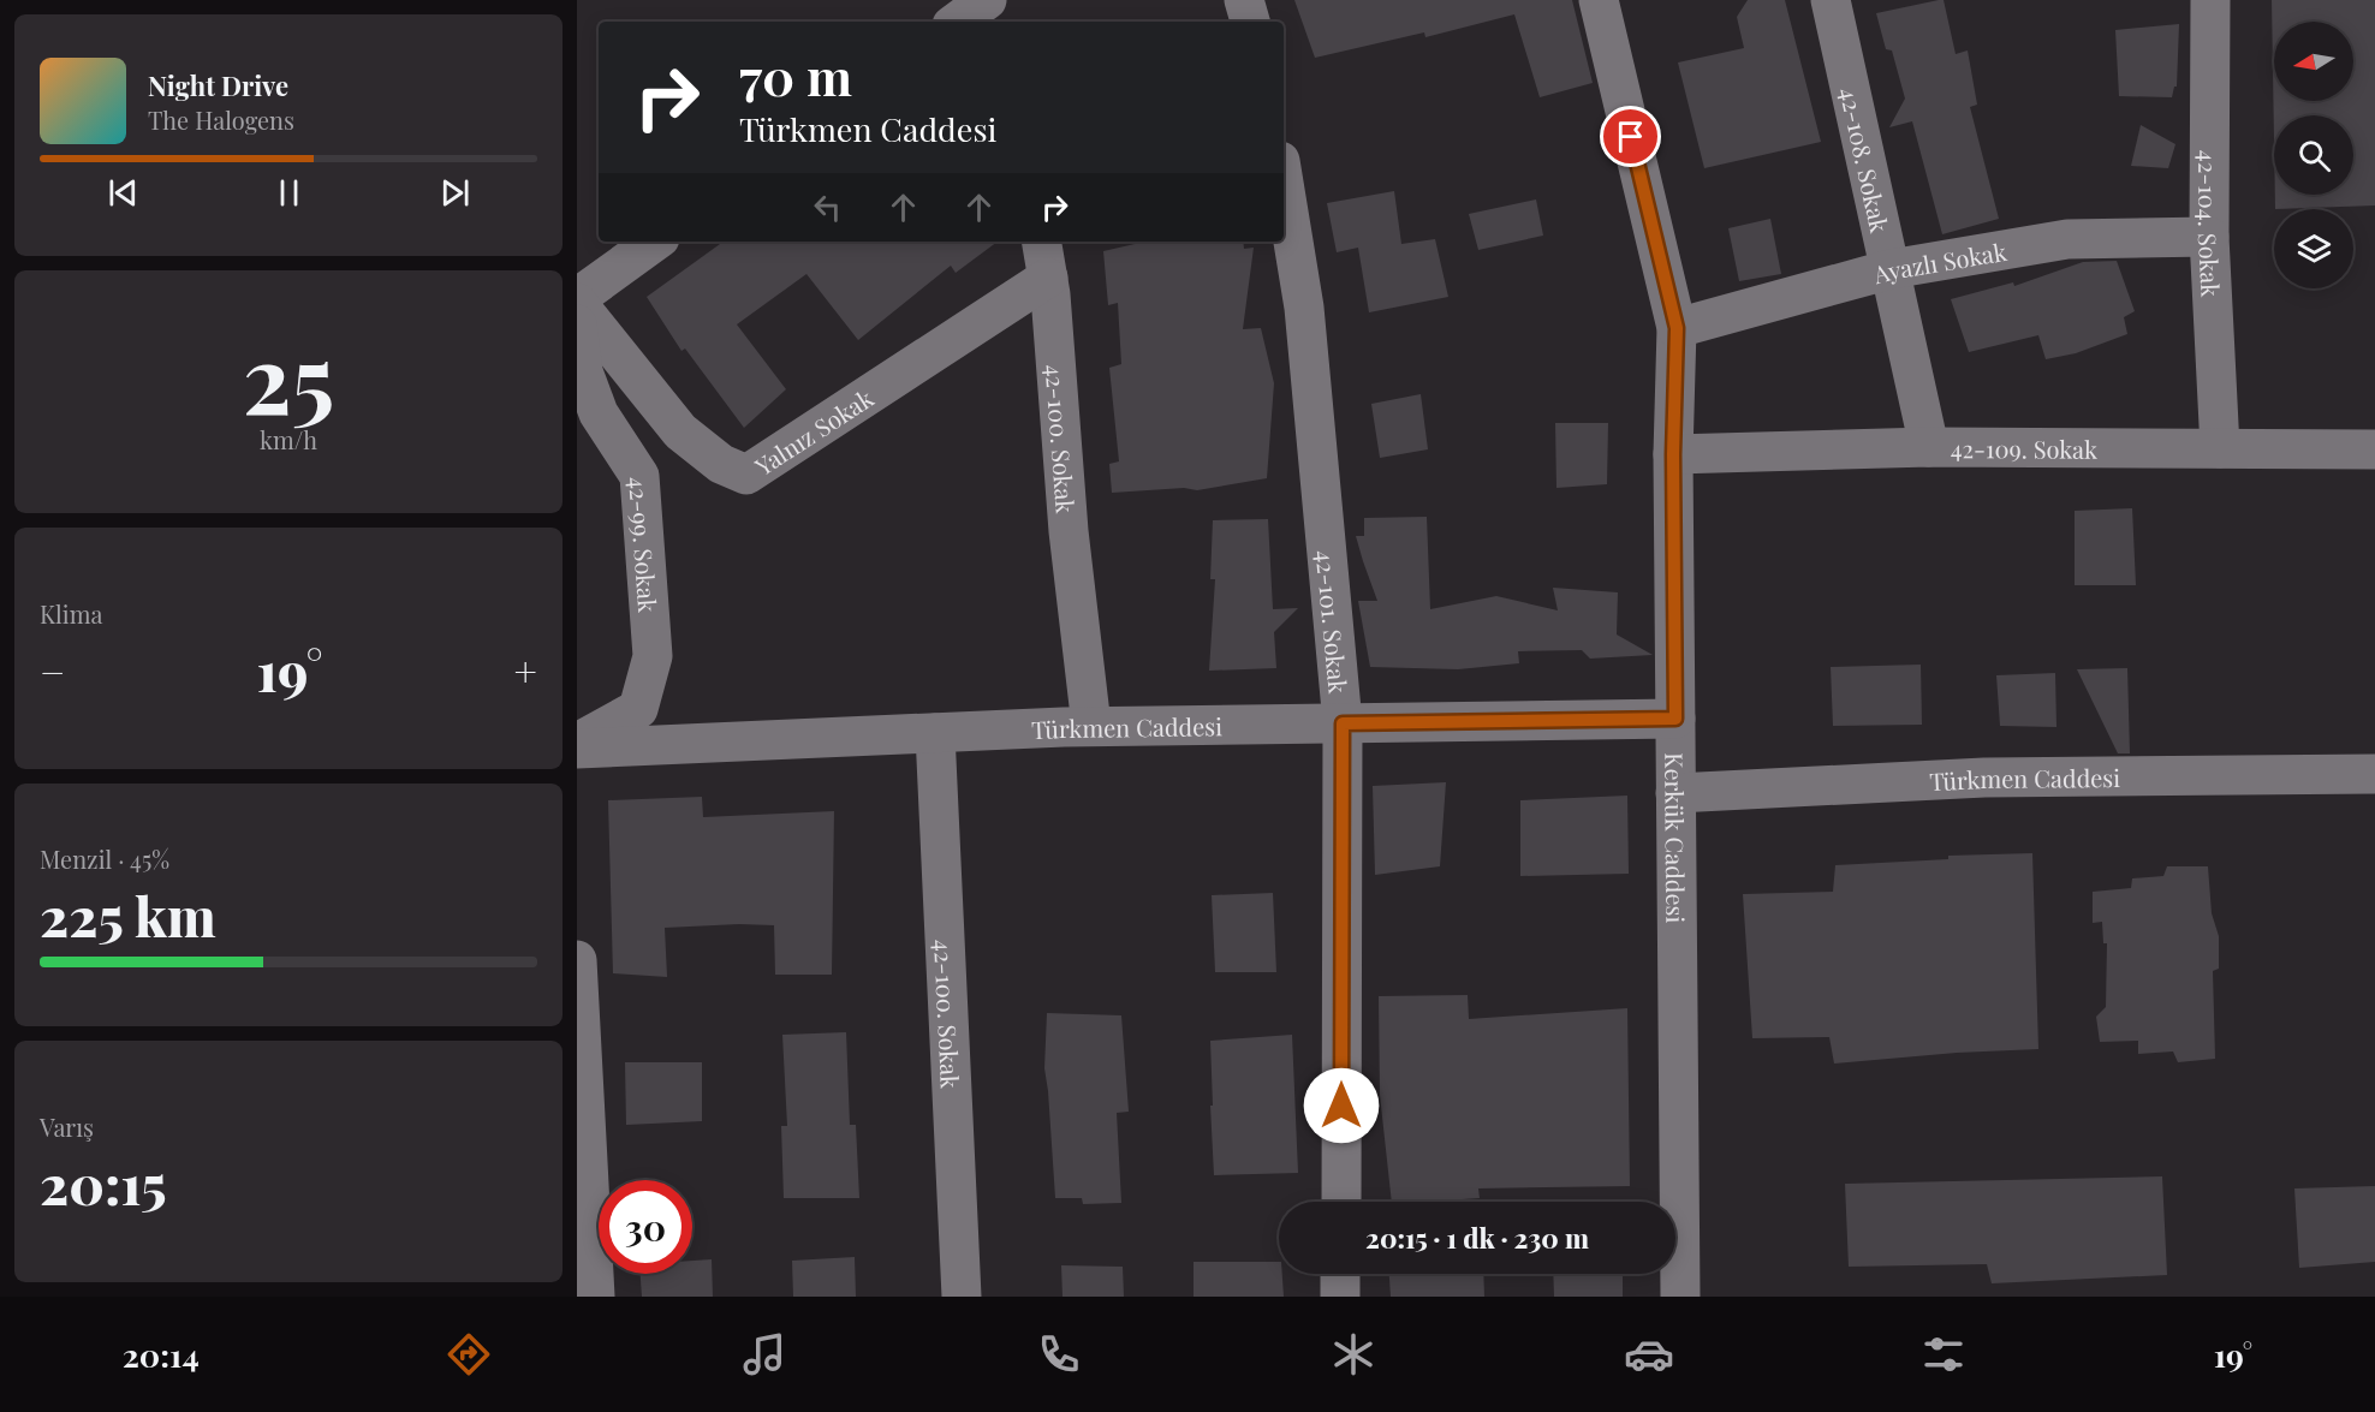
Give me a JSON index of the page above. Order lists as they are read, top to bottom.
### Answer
{
  "streets": {
    "street": [
      "42-108. Sokak",
      "42-104. Sokak",
      "Ayazlı Sokak",
      "Yalnız Sokak",
      "42-100. Sokak",
      "42-109. Sokak",
      "42-99. Sokak",
      "42-101. Sokak",
      "Türkmen Caddesi",
      "Kerkük Caddesi"
    ]
  },
  "crossings": [
    ["42-108. Sokak", "Ayazlı Sokak"],
    ["42-108. Sokak", "42-109. Sokak"],
    ["42-104. Sokak", "Ayazlı Sokak"],
    ["42-104. Sokak", "42-109. Sokak"],
    ["Ayazlı Sokak", "Kerkük Caddesi"],
    ["Yalnız Sokak", "42-100. Sokak"],
    ["42-100. Sokak", "Türkmen Caddesi"],
    ["42-109. Sokak", "Kerkük Caddesi"],
    ["42-101. Sokak", "Türkmen Caddesi"],
    ["Türkmen Caddesi", "Kerkük Caddesi"]
  ],
  "north": "left",
  "page": {
    "turn": ["70 m", "Türkmen Caddesi"],
    "song": ["Night Drive", "The Halogens"],
    "tile": [
      ["25", "km/h"],
      "Klima",
      ["Menzil · 45%", "225 km"],
      ["Varış", "20:15"]
    ],
    "heat": ["−", "19°", "+"],
    "limit": "30",
    "trip": "20:15 · 1 dk · 230 m",
    "tabs": ["20:14", "19°"]
  }
}
